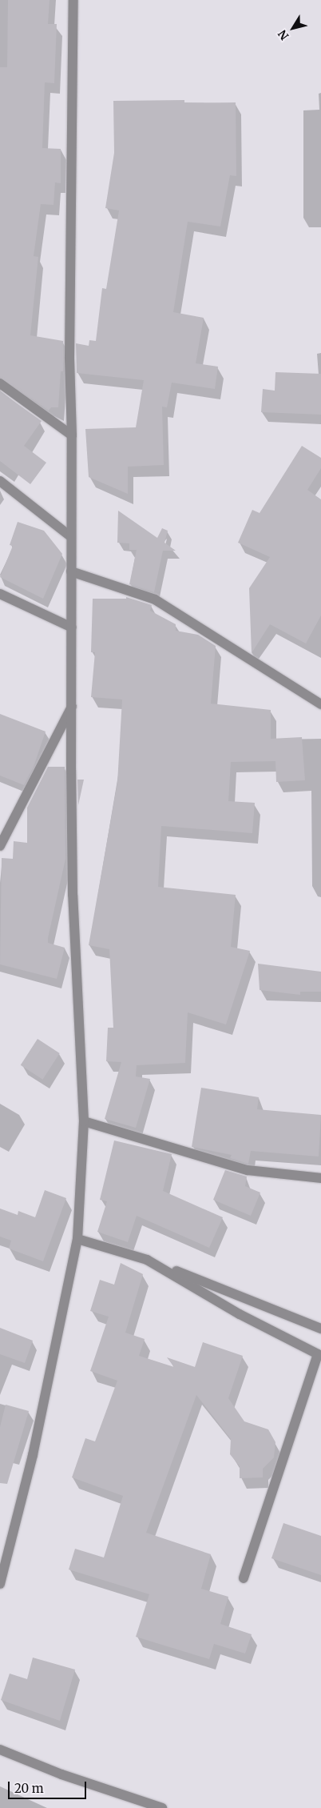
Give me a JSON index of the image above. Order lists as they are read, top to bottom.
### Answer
{
  "scale_bar": "20 m",
  "north": "bottom left"
}
